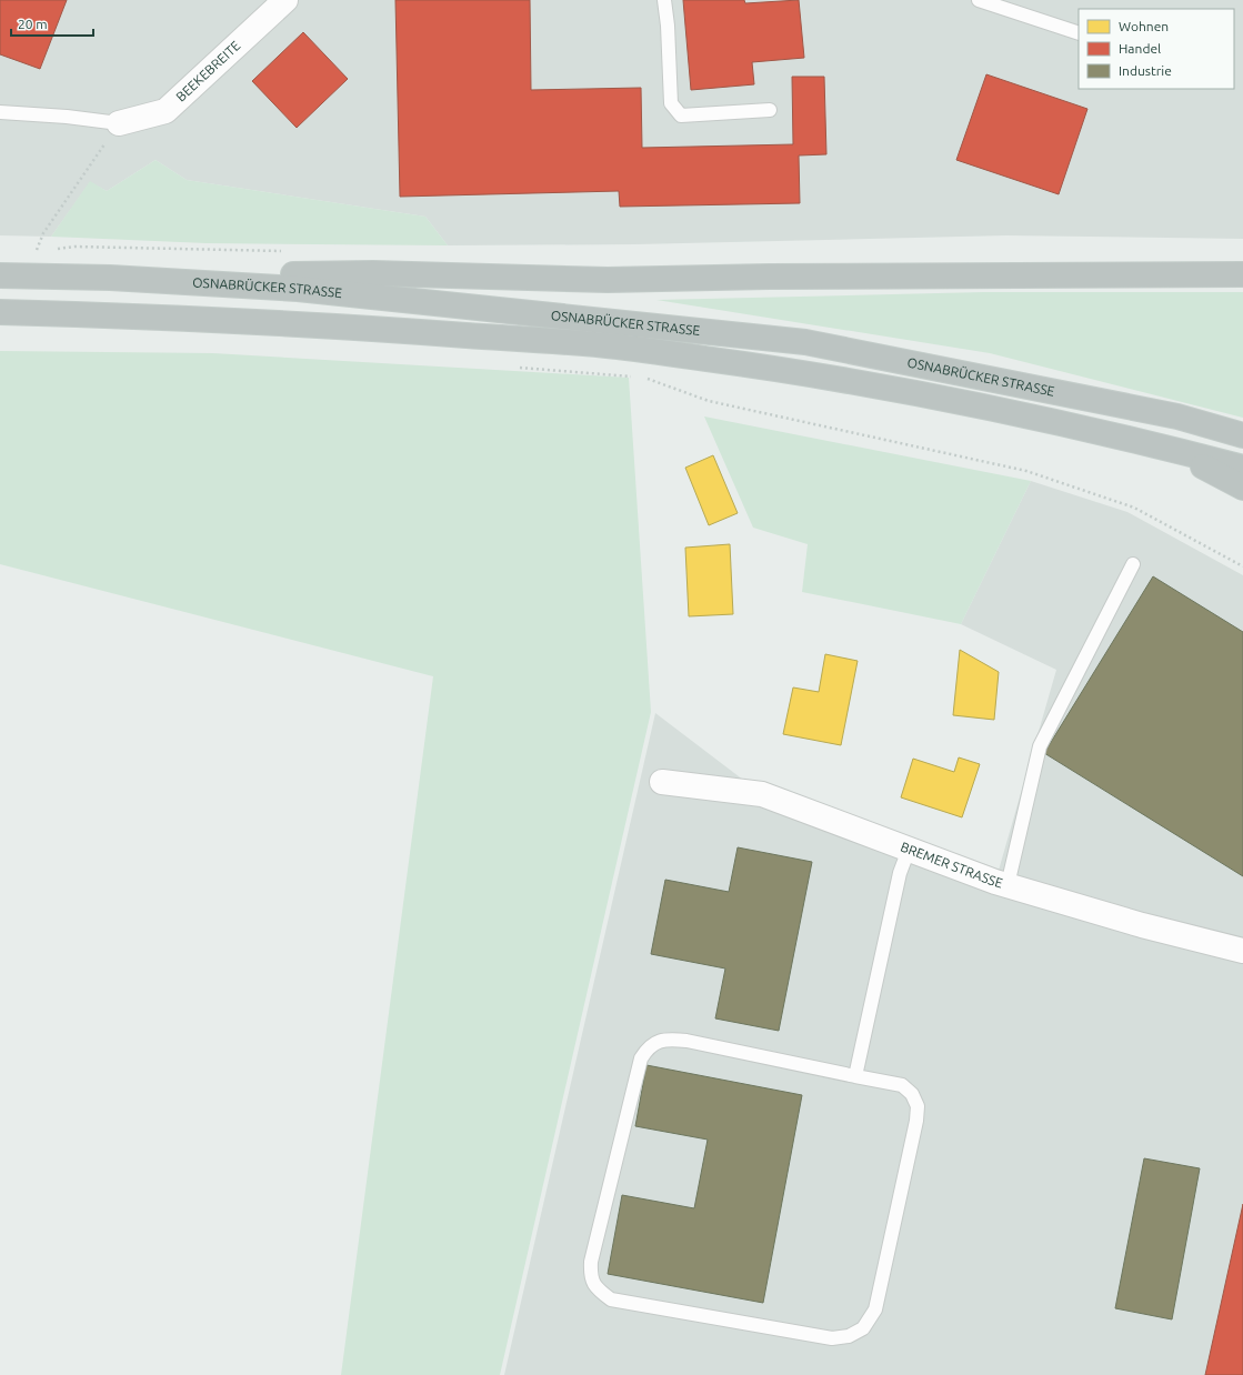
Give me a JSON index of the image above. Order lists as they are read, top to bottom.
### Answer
{
  "streets": {
    "highway": ["OSNABRÜCKER STRASSE"],
    "street": ["BEEKEBREITE", "BREMER STRASSE"]
  },
  "legend": ["Wohnen", "Handel", "Industrie"],
  "scale_bar": "20 m"
}
